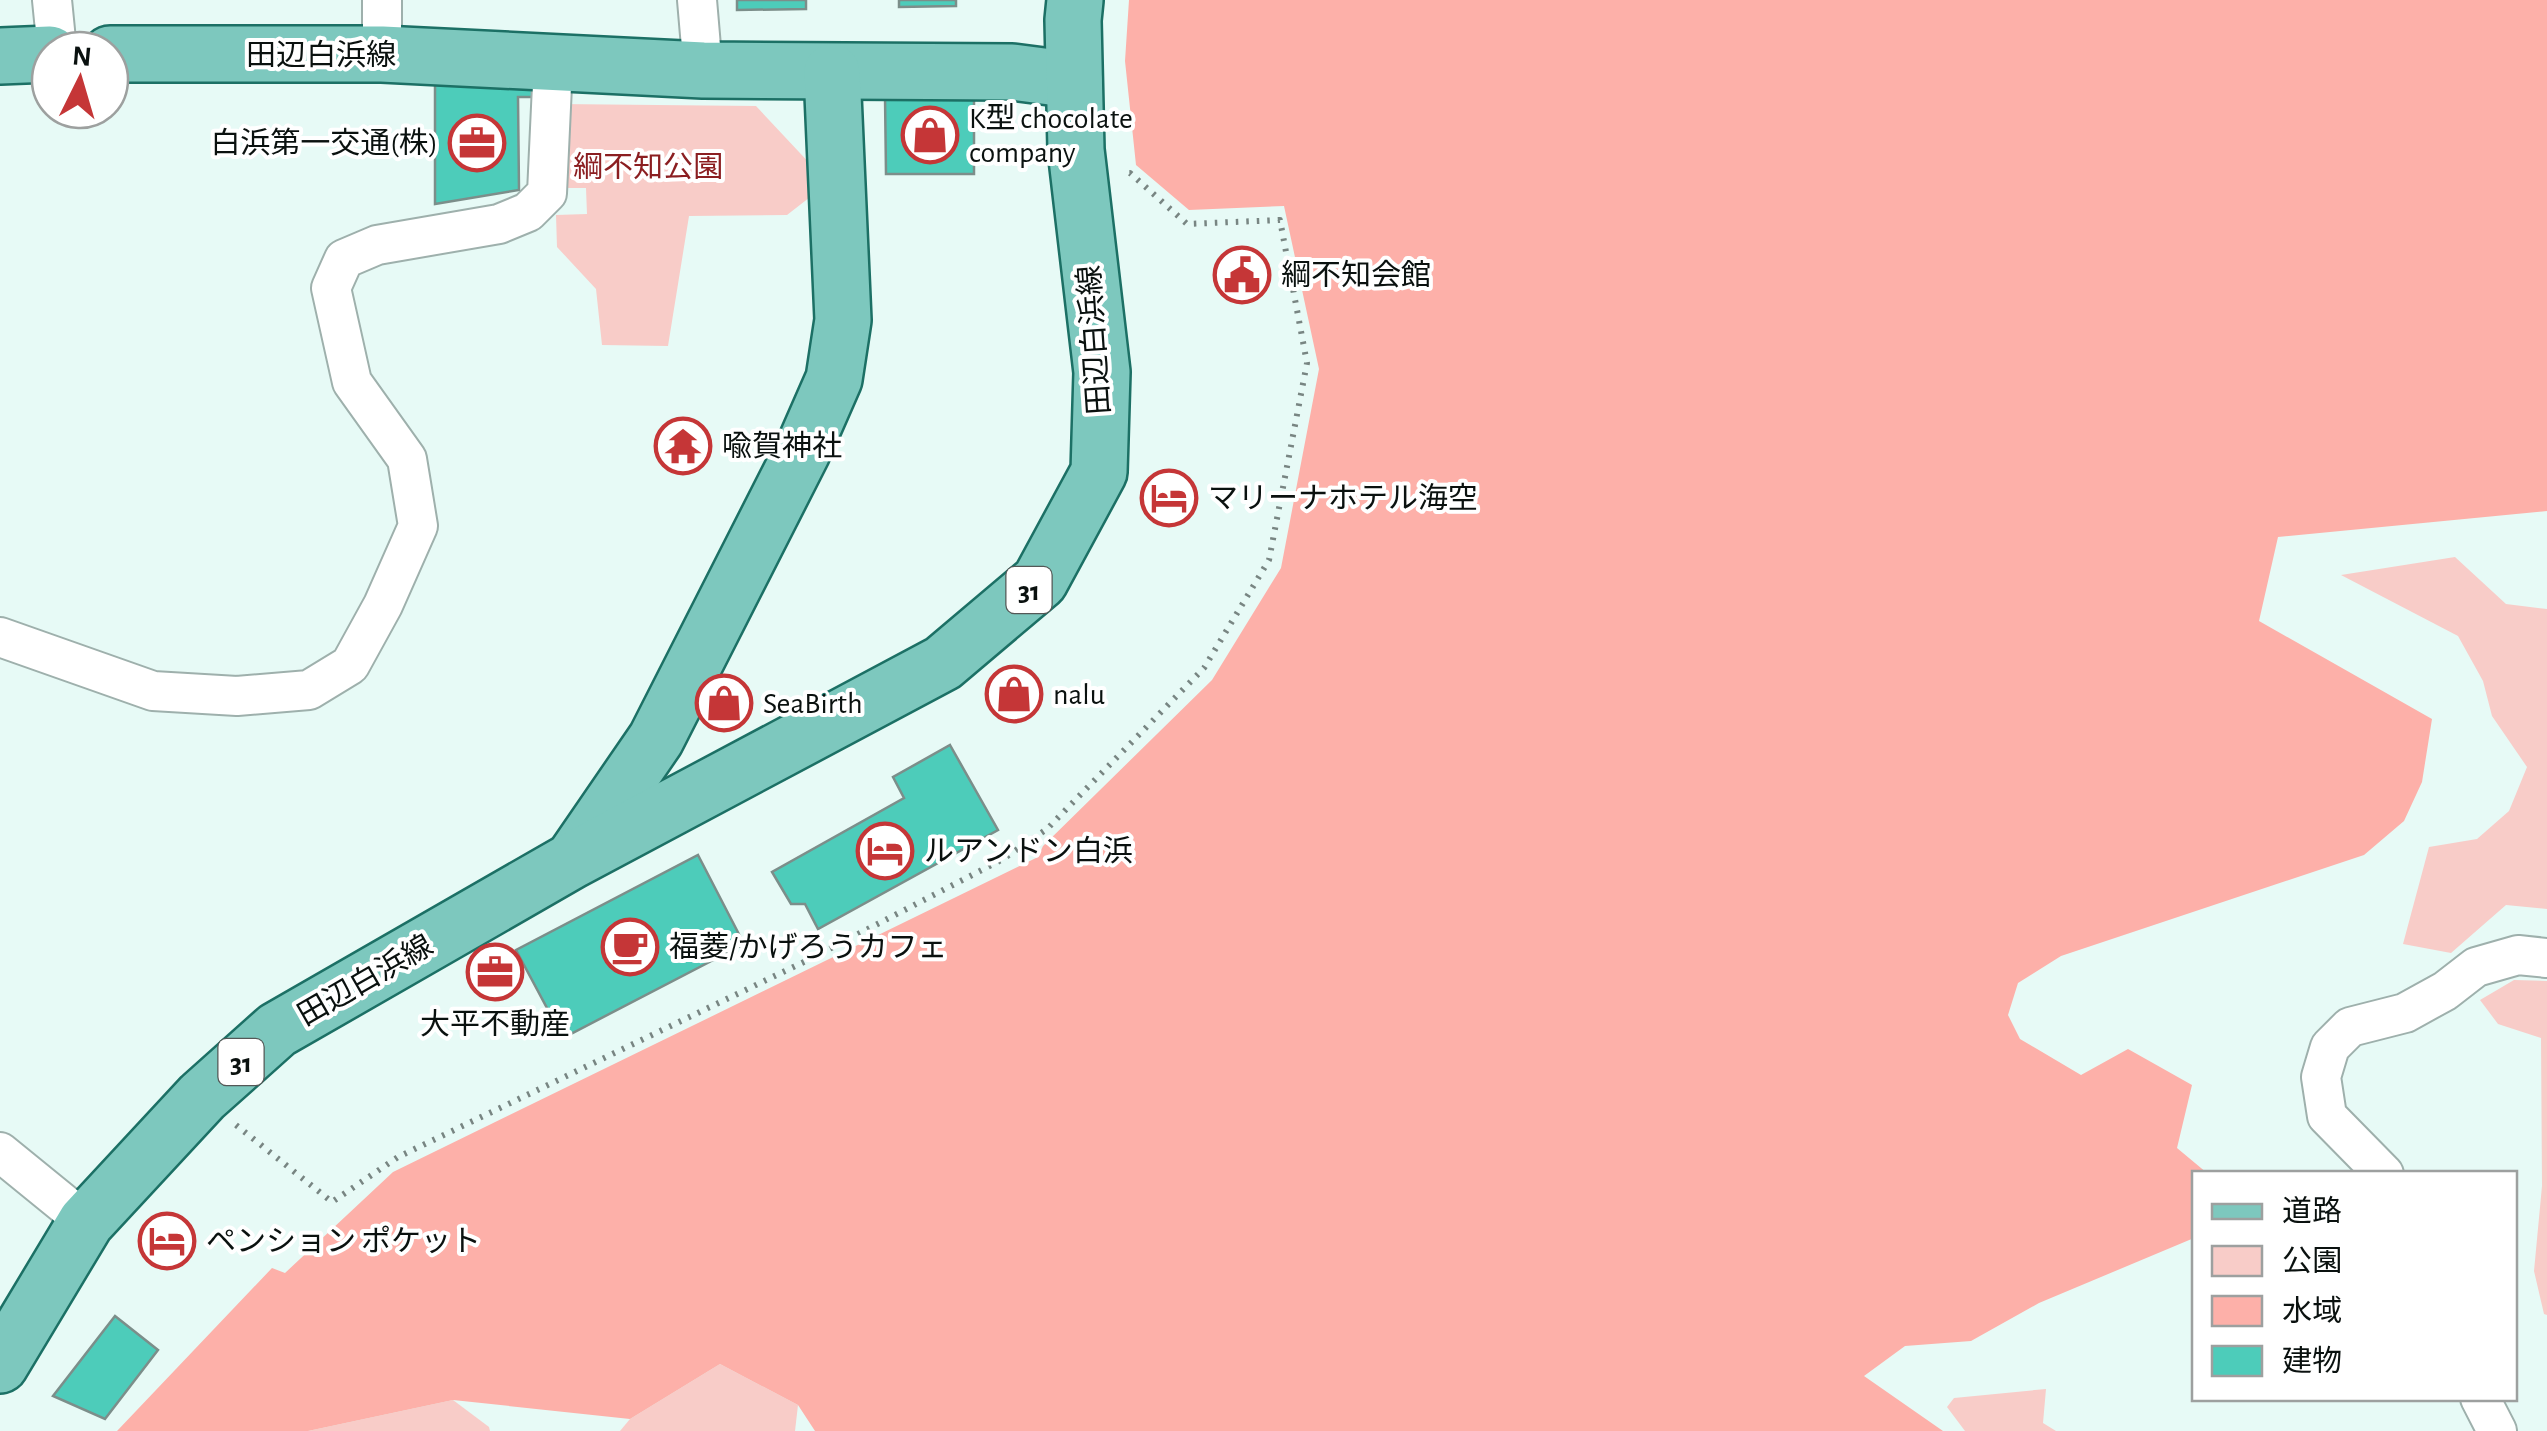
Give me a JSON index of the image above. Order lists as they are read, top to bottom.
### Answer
{
  "streets": {
    "main road": ["田辺白浜線", "31"]
  },
  "parks": ["綱不知公園"],
  "places": {
    "shop": ["K型 chocolate company", "nalu", "SeaBirth"],
    "office": ["白浜第一交通(株)", "大平不動産"],
    "public building": ["綱不知会館"],
    "temple": ["喩賀神社"],
    "hotel": ["マリーナホテル海空", "ルアンドン白浜", "ペンション ポケット"],
    "cafe": ["福菱/かげろうカフェ"]
  },
  "legend": [
    "道路",
    "公園",
    "水域",
    "建物"
  ],
  "north": "top"
}
